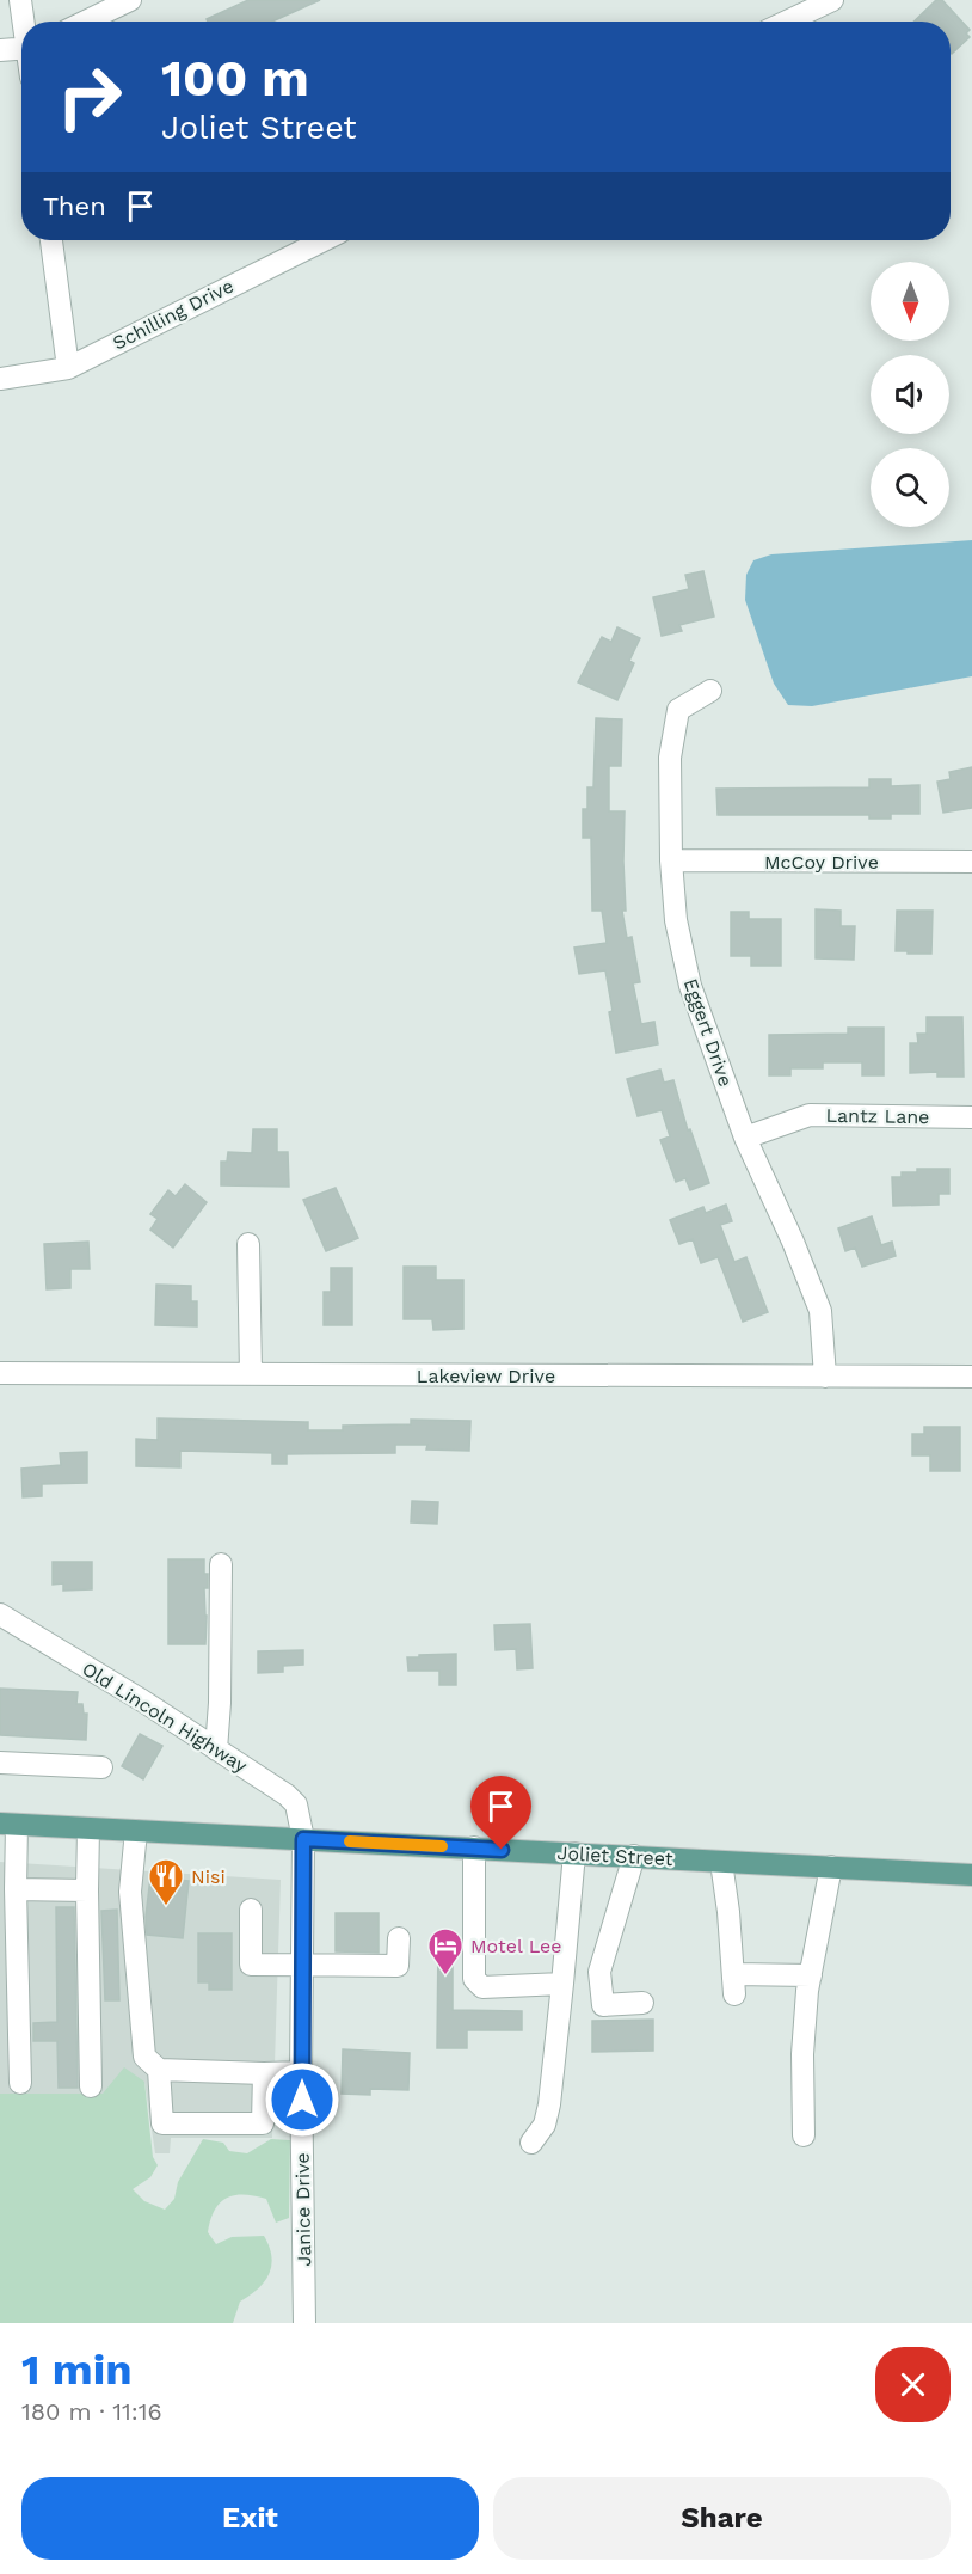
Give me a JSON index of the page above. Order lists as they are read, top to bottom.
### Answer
{
  "streets": {
    "main road": ["Joliet Street"],
    "street": [
      "Schilling Drive",
      "McCoy Drive",
      "Eggert Drive",
      "Lantz Lane",
      "Lakeview Drive",
      "Old Lincoln Highway",
      "Janice Drive"
    ]
  },
  "crossings": [
    ["McCoy Drive", "Eggert Drive"],
    ["Eggert Drive", "Lantz Lane"],
    ["Eggert Drive", "Lakeview Drive"],
    ["Old Lincoln Highway", "Joliet Street"],
    ["Old Lincoln Highway", "Janice Drive"],
    ["Joliet Street", "Janice Drive"]
  ],
  "places": {
    "restaurant": ["Nisi"],
    "hotel": ["Motel Lee"]
  },
  "north": "bottom",
  "page": {
    "turn": ["100 m", "Joliet Street"],
    "then": "Then",
    "heading": ["1 min", "180 m · 11:16"],
    "buttons": ["Exit", "Share"]
  }
}
